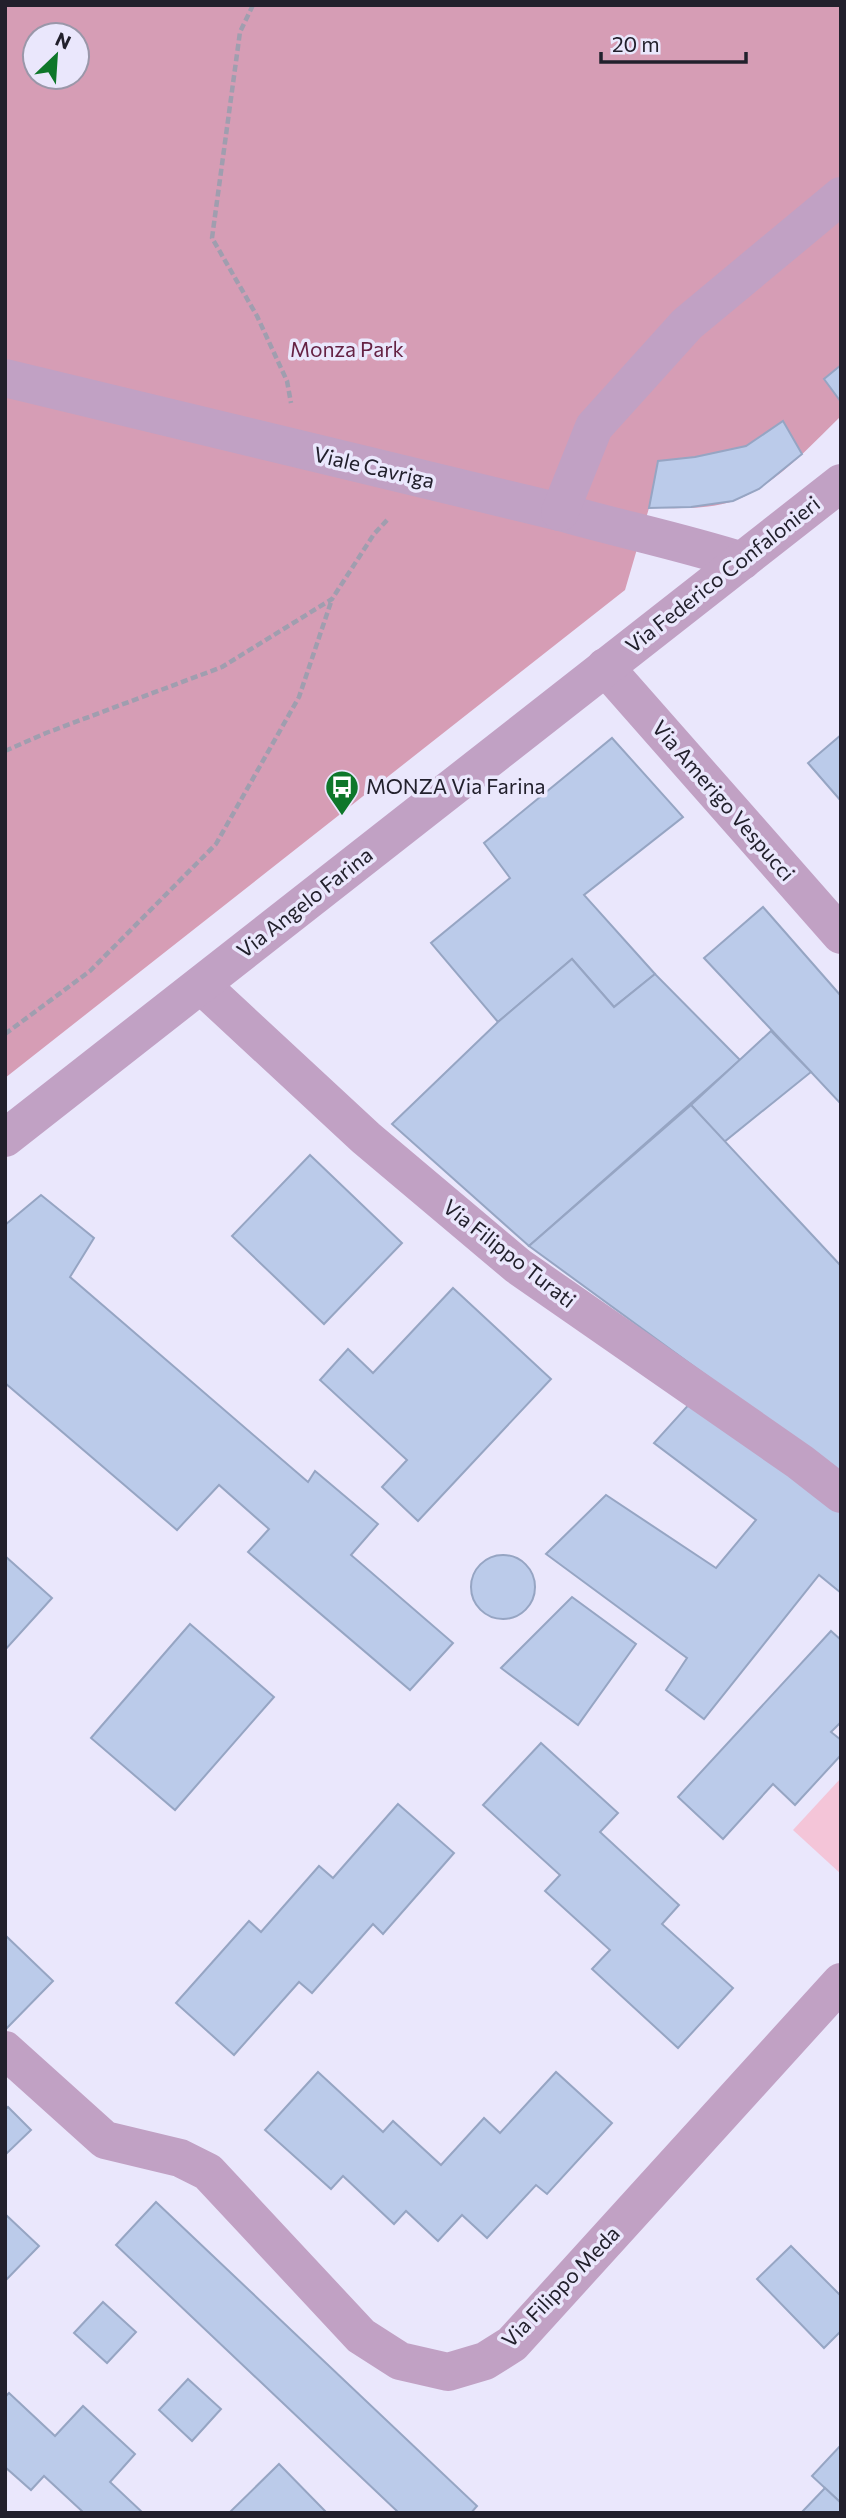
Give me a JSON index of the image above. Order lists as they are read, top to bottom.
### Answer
{
  "streets": {
    "street": [
      "Viale Cavriga",
      "Via Federico Confalonieri",
      "Via Amerigo Vespucci",
      "Via Angelo Farina",
      "Via Filippo Turati",
      "Via Filippo Meda"
    ]
  },
  "crossings": [
    ["Viale Cavriga", "Via Federico Confalonieri"],
    ["Via Federico Confalonieri", "Via Amerigo Vespucci"],
    ["Via Federico Confalonieri", "Via Angelo Farina"],
    ["Via Amerigo Vespucci", "Via Angelo Farina"],
    ["Via Angelo Farina", "Via Filippo Turati"]
  ],
  "parks": ["Monza Park"],
  "places": {
    "bus stop": ["MONZA Via Farina"]
  },
  "scale_bar": "20 m",
  "north": "top right"
}
